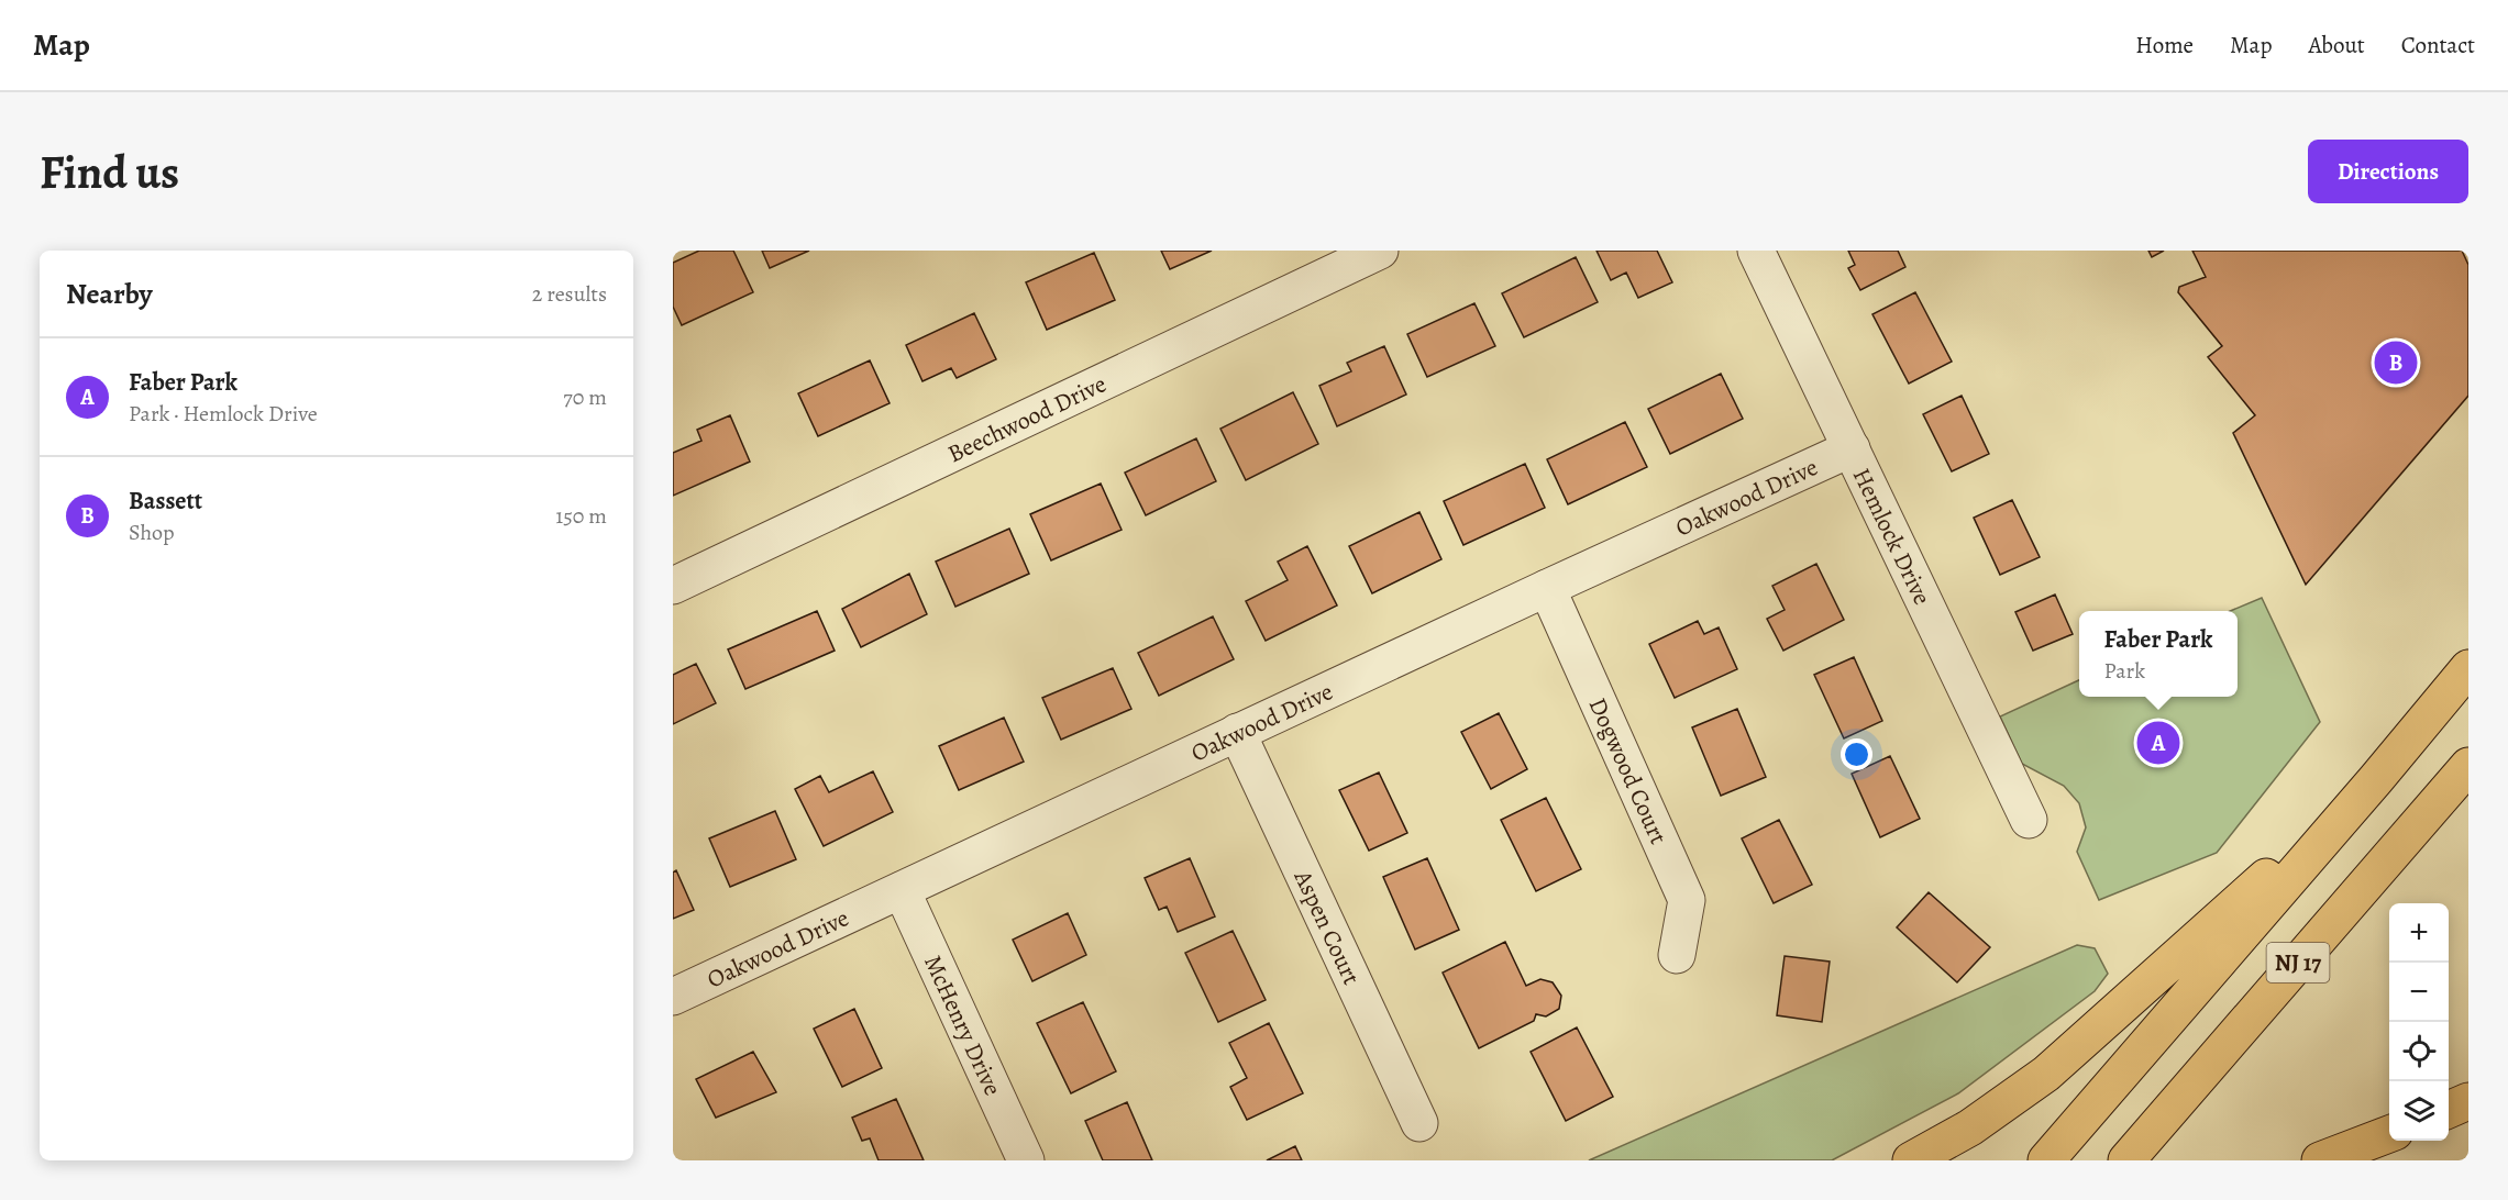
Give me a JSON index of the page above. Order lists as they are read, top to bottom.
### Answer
{
  "streets": {
    "highway": ["NJ 17"],
    "street": [
      "Beechwood Drive",
      "Oakwood Drive",
      "Hemlock Drive",
      "Dogwood Court",
      "Aspen Court",
      "McHenry Drive"
    ]
  },
  "crossings": [
    ["Oakwood Drive", "Hemlock Drive"],
    ["Oakwood Drive", "Dogwood Court"],
    ["Oakwood Drive", "Aspen Court"],
    ["Oakwood Drive", "McHenry Drive"]
  ],
  "page": {
    "header": "Map",
    "nav": [
      "Home",
      "Map",
      "About",
      "Contact"
    ],
    "buttons": "Directions",
    "title": "Find us",
    "heading": ["Nearby", "2 results"],
    "list": [
      {
        "mark": "A",
        "name": "Faber Park",
        "note": "Park · Hemlock Drive",
        "value": "70 m"
      },
      {
        "mark": "B",
        "name": "Bassett",
        "note": "Shop",
        "value": "150 m"
      }
    ],
    "pins": ["B", "A"],
    "popup": ["Faber Park", "Park"],
    "map_buttons": ["+", "−"]
  }
}
